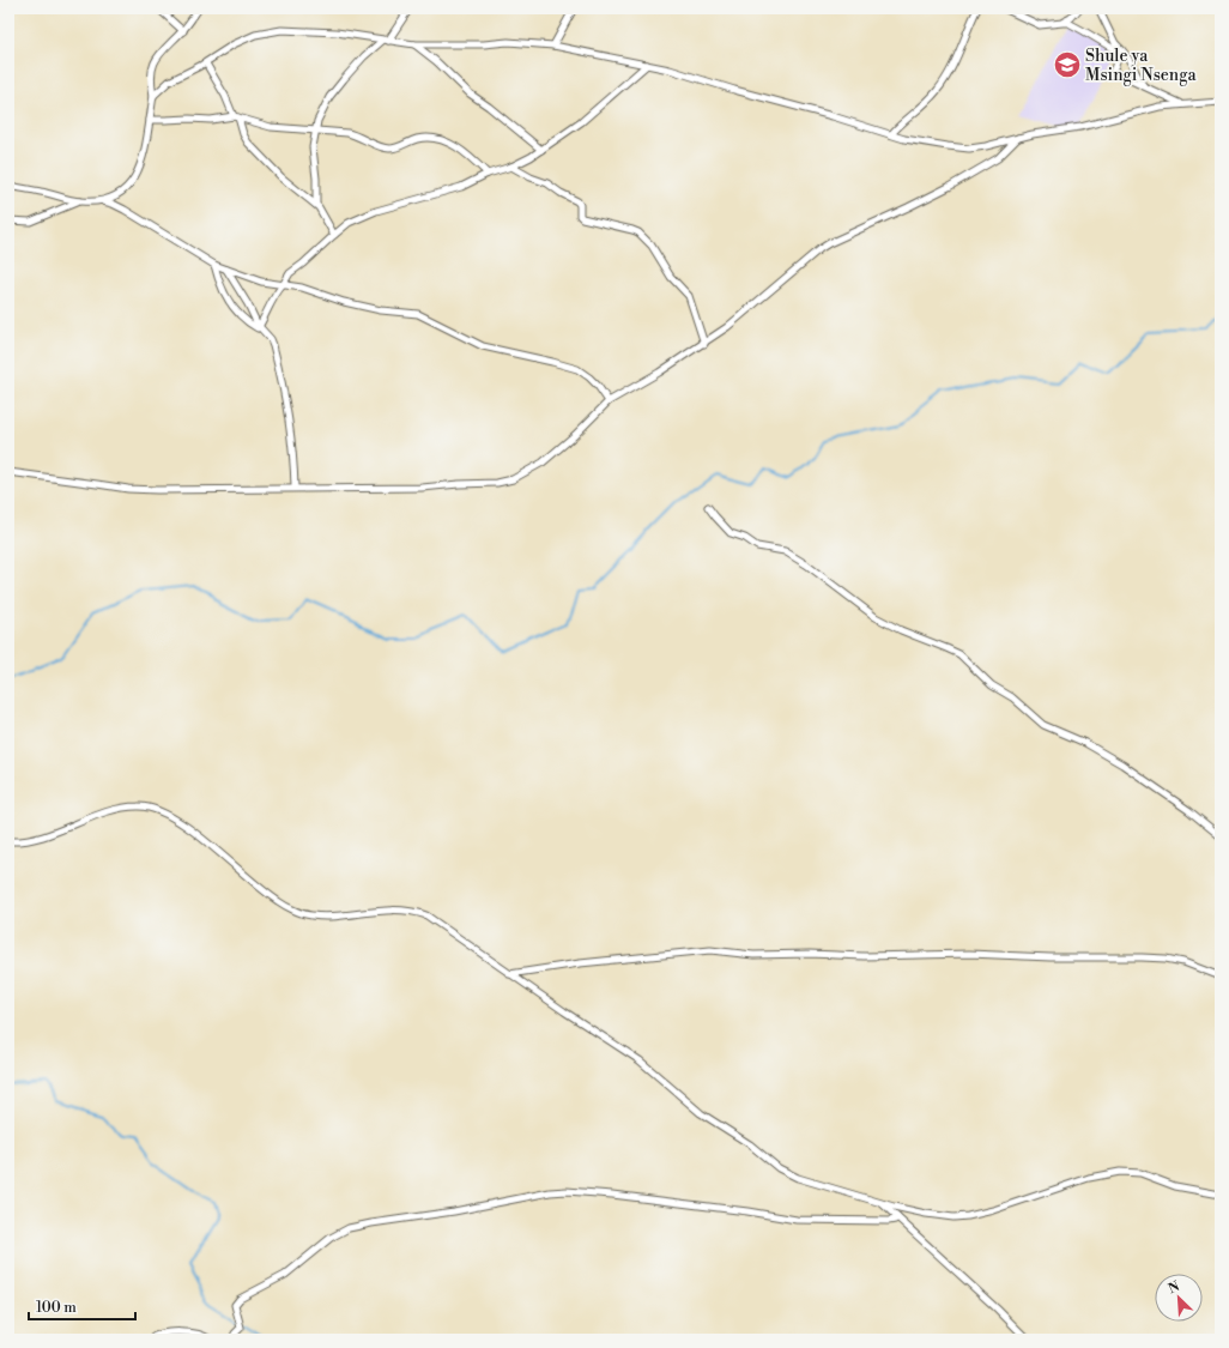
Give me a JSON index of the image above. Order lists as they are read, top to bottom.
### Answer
{
  "places": {
    "school or university": ["Shule ya Msingi Nsenga"]
  },
  "scale_bar": "100 m",
  "north": "top left"
}
